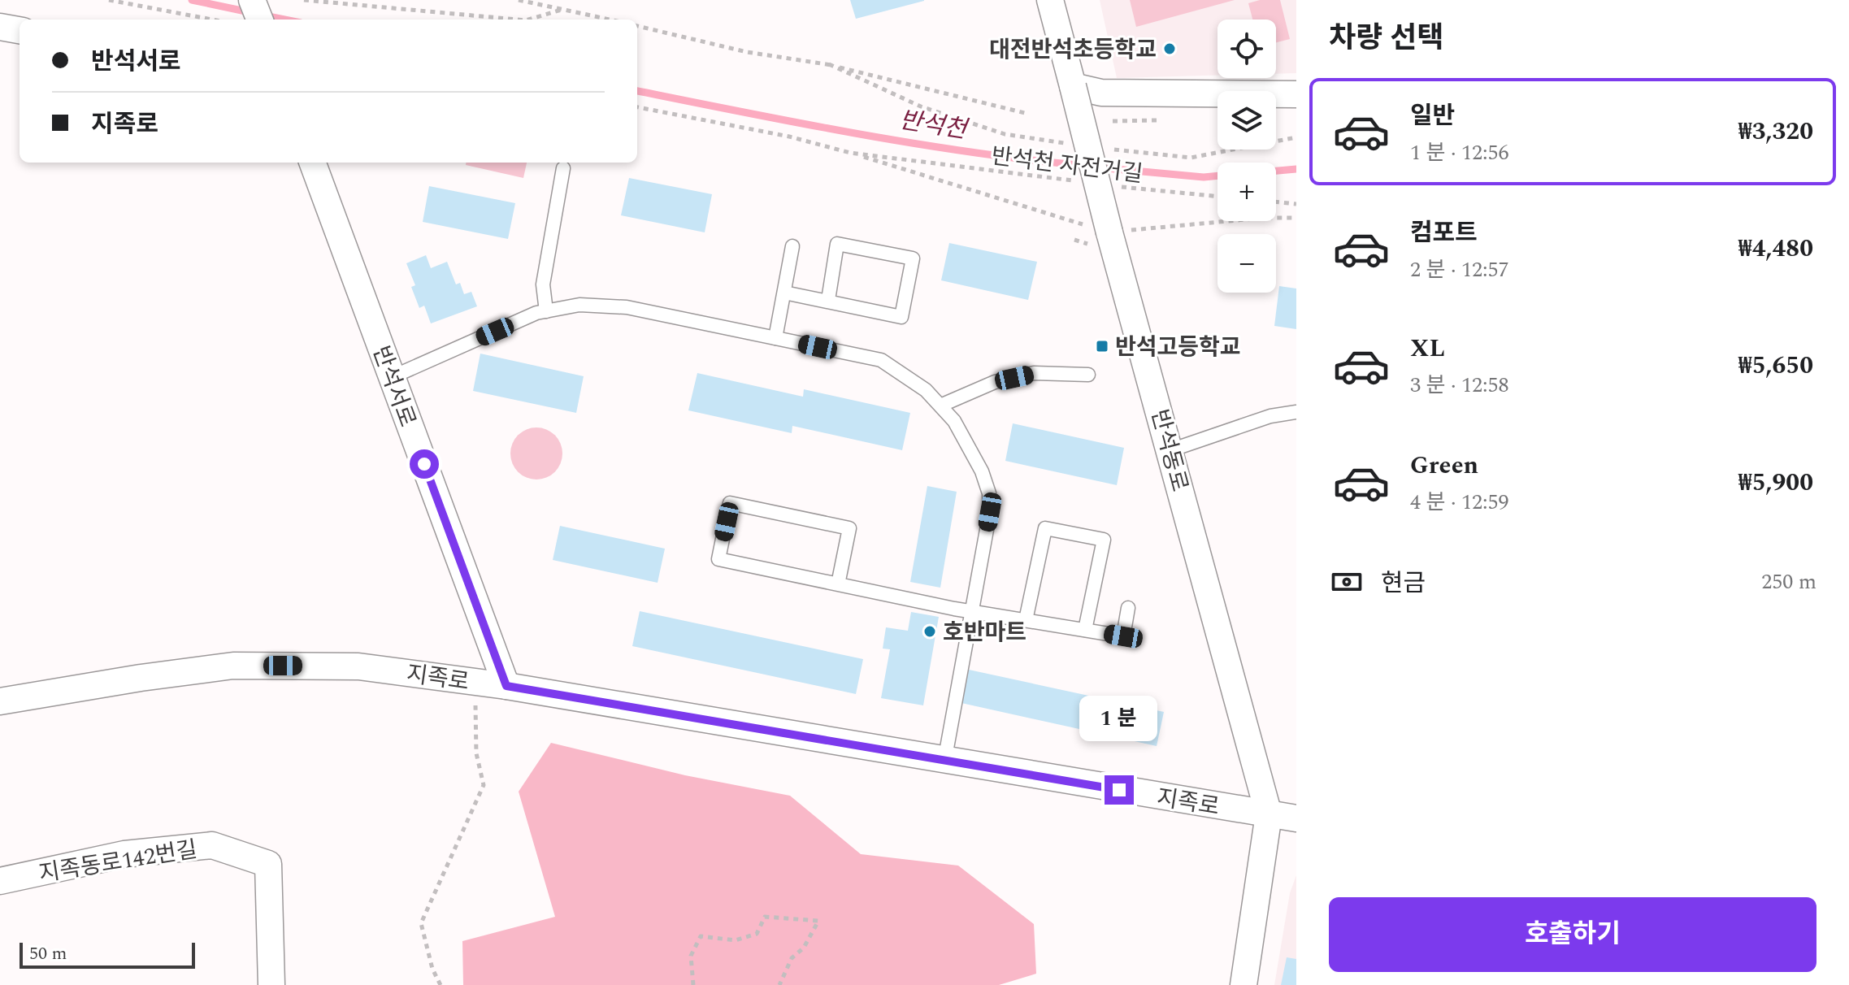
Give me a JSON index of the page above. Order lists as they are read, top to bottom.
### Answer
{
  "streets": {
    "street": [
      "반석서로",
      "반석동로",
      "지족로",
      "지족동로142번길"
    ],
    "path": ["반석천 자전거길"]
  },
  "crossings": [
    ["반석서로", "지족로"],
    ["반석동로", "지족로"]
  ],
  "water": ["반석천"],
  "places": {
    "other": ["대전반석초등학교", "호반마트"],
    "transit": ["반석고등학교"]
  },
  "scale_bar": "50 m",
  "page": {
    "heading": "차량 선택",
    "map_buttons": ["+", "−"],
    "banner": ["반석서로", "지족로"],
    "list": [
      {
        "name": "일반",
        "note": "1 분 · 12:56",
        "value": "₩3,320"
      },
      {
        "name": "컴포트",
        "note": "2 분 · 12:57",
        "value": "₩4,480"
      },
      {
        "name": "XL",
        "note": "3 분 · 12:58",
        "value": "₩5,650"
      },
      {
        "name": "Green",
        "note": "4 분 · 12:59",
        "value": "₩5,900"
      }
    ],
    "pay": ["현금", "250 m"],
    "bubble": "1 분",
    "buttons": "호출하기",
    "scale": "50 m"
  }
}
